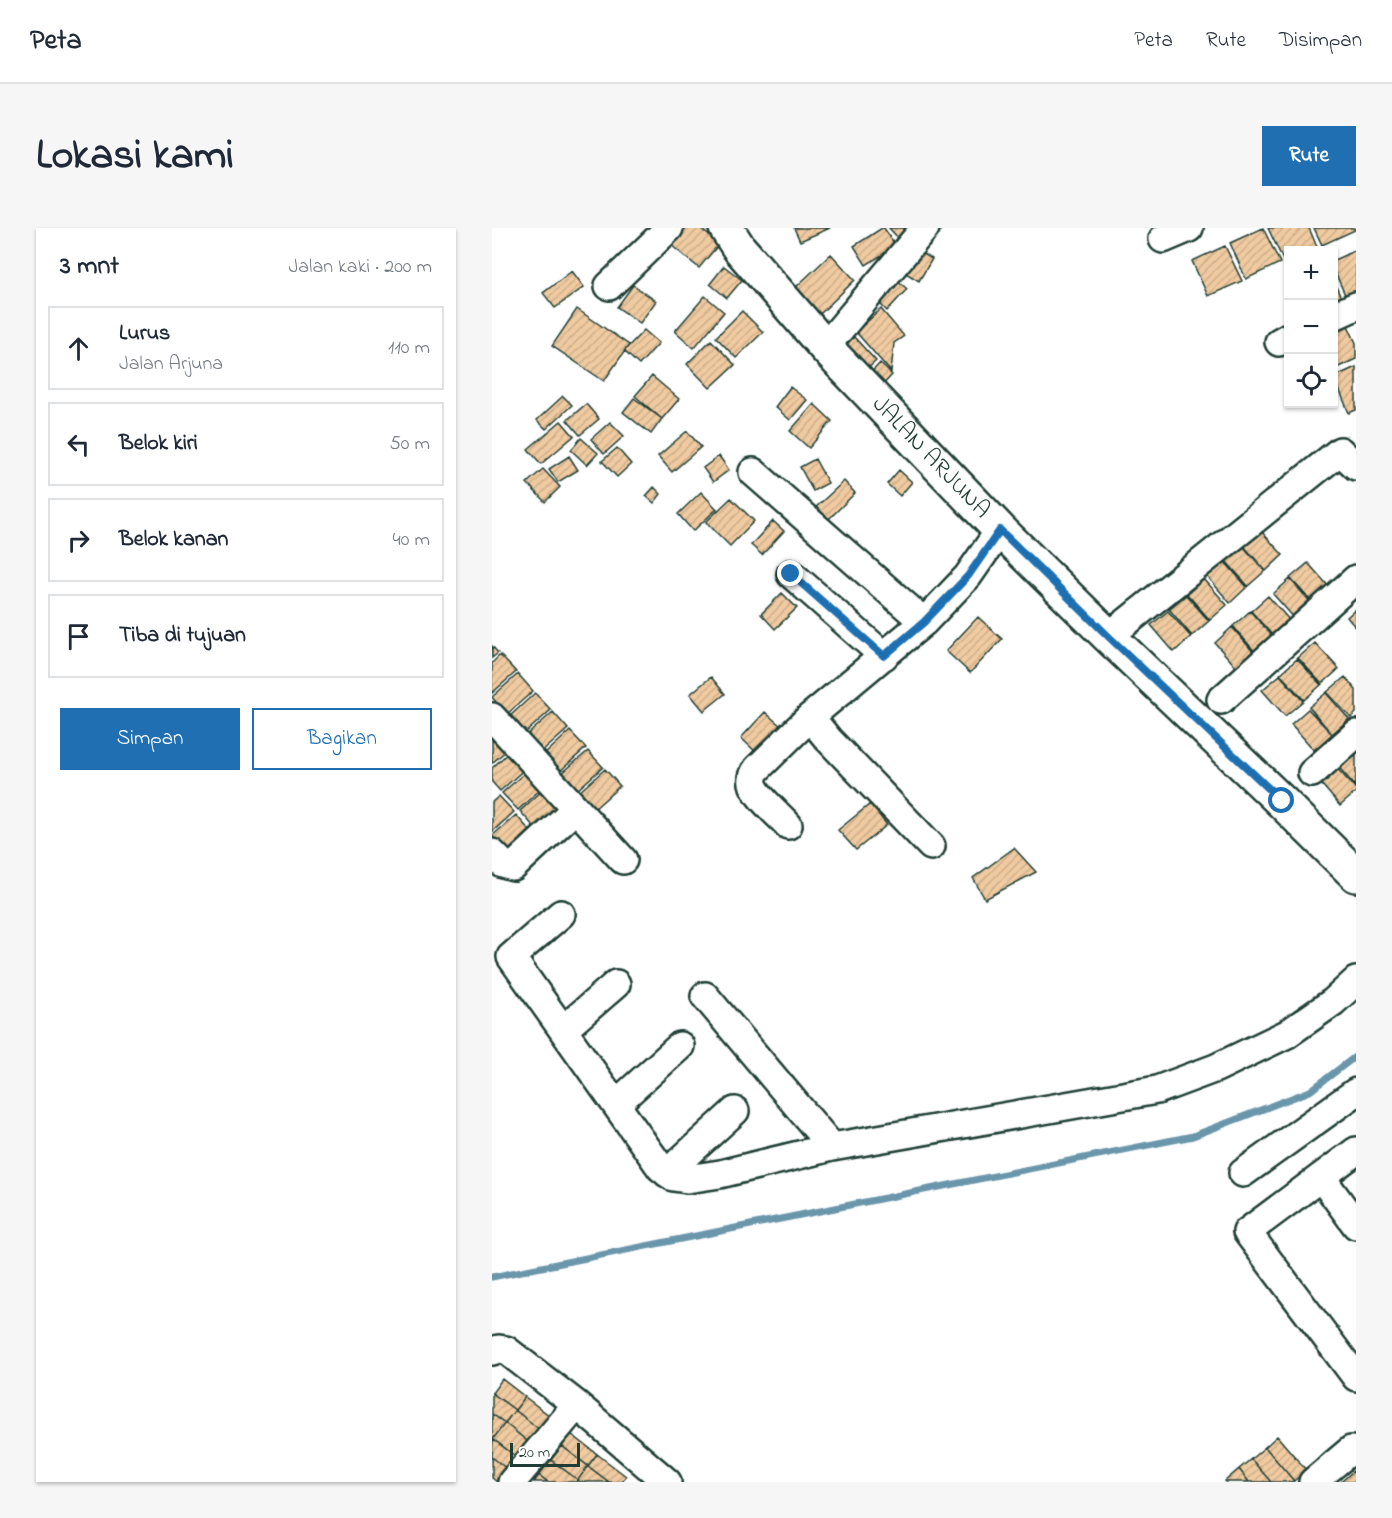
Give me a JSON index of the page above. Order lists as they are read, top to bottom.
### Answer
{
  "streets": {
    "street": ["JALAN ARJUNA"]
  },
  "scale_bar": "20 m",
  "page": {
    "header": "Peta",
    "nav": ["Peta", "Rute", "Disimpan"],
    "title": "Lokasi kami",
    "buttons": [
      "Rute",
      ["Simpan", "Bagikan"]
    ],
    "heading": ["3 mnt", "Jalan kaki · 200 m"],
    "map_buttons": ["+", "−"],
    "list": [
      ["Lurus", "Jalan Arjuna", "110 m"],
      ["Belok kiri", "50 m"],
      ["Belok kanan", "40 m"],
      "Tiba di tujuan"
    ],
    "scale": "20 m"
  }
}
